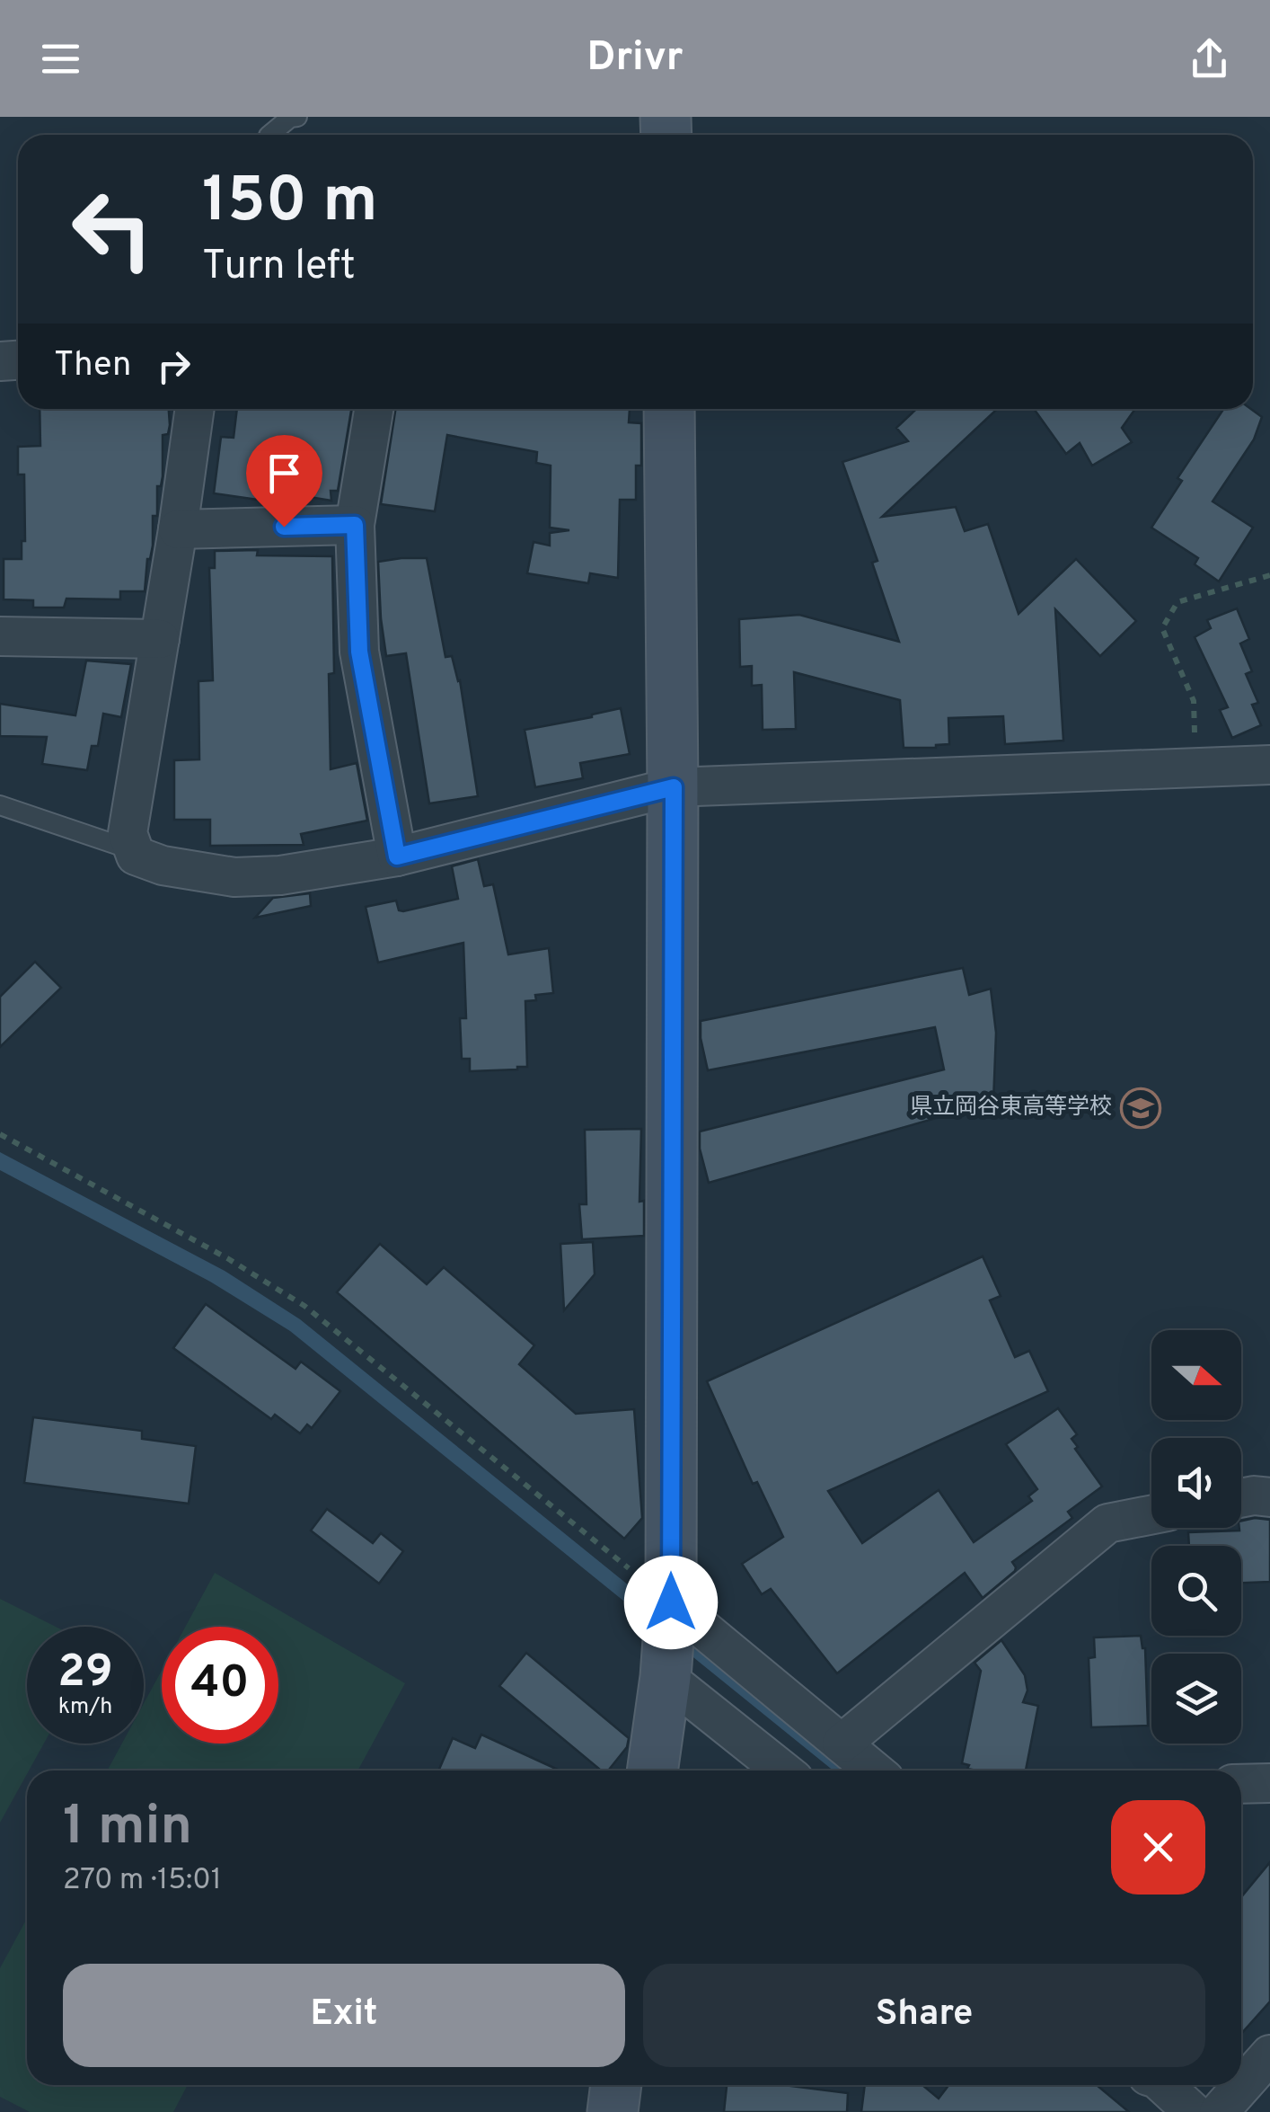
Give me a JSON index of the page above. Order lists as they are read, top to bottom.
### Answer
{
  "places": {
    "school or university": ["県立岡谷東高等学校"]
  },
  "north": "right",
  "page": {
    "header": "Drivr",
    "turn": ["150 m", "Turn left"],
    "then": "Then",
    "speed": "29 km/h",
    "limit": "40",
    "heading": ["1 min", "270 m · 15:01"],
    "buttons": ["Exit", "Share"]
  }
}
